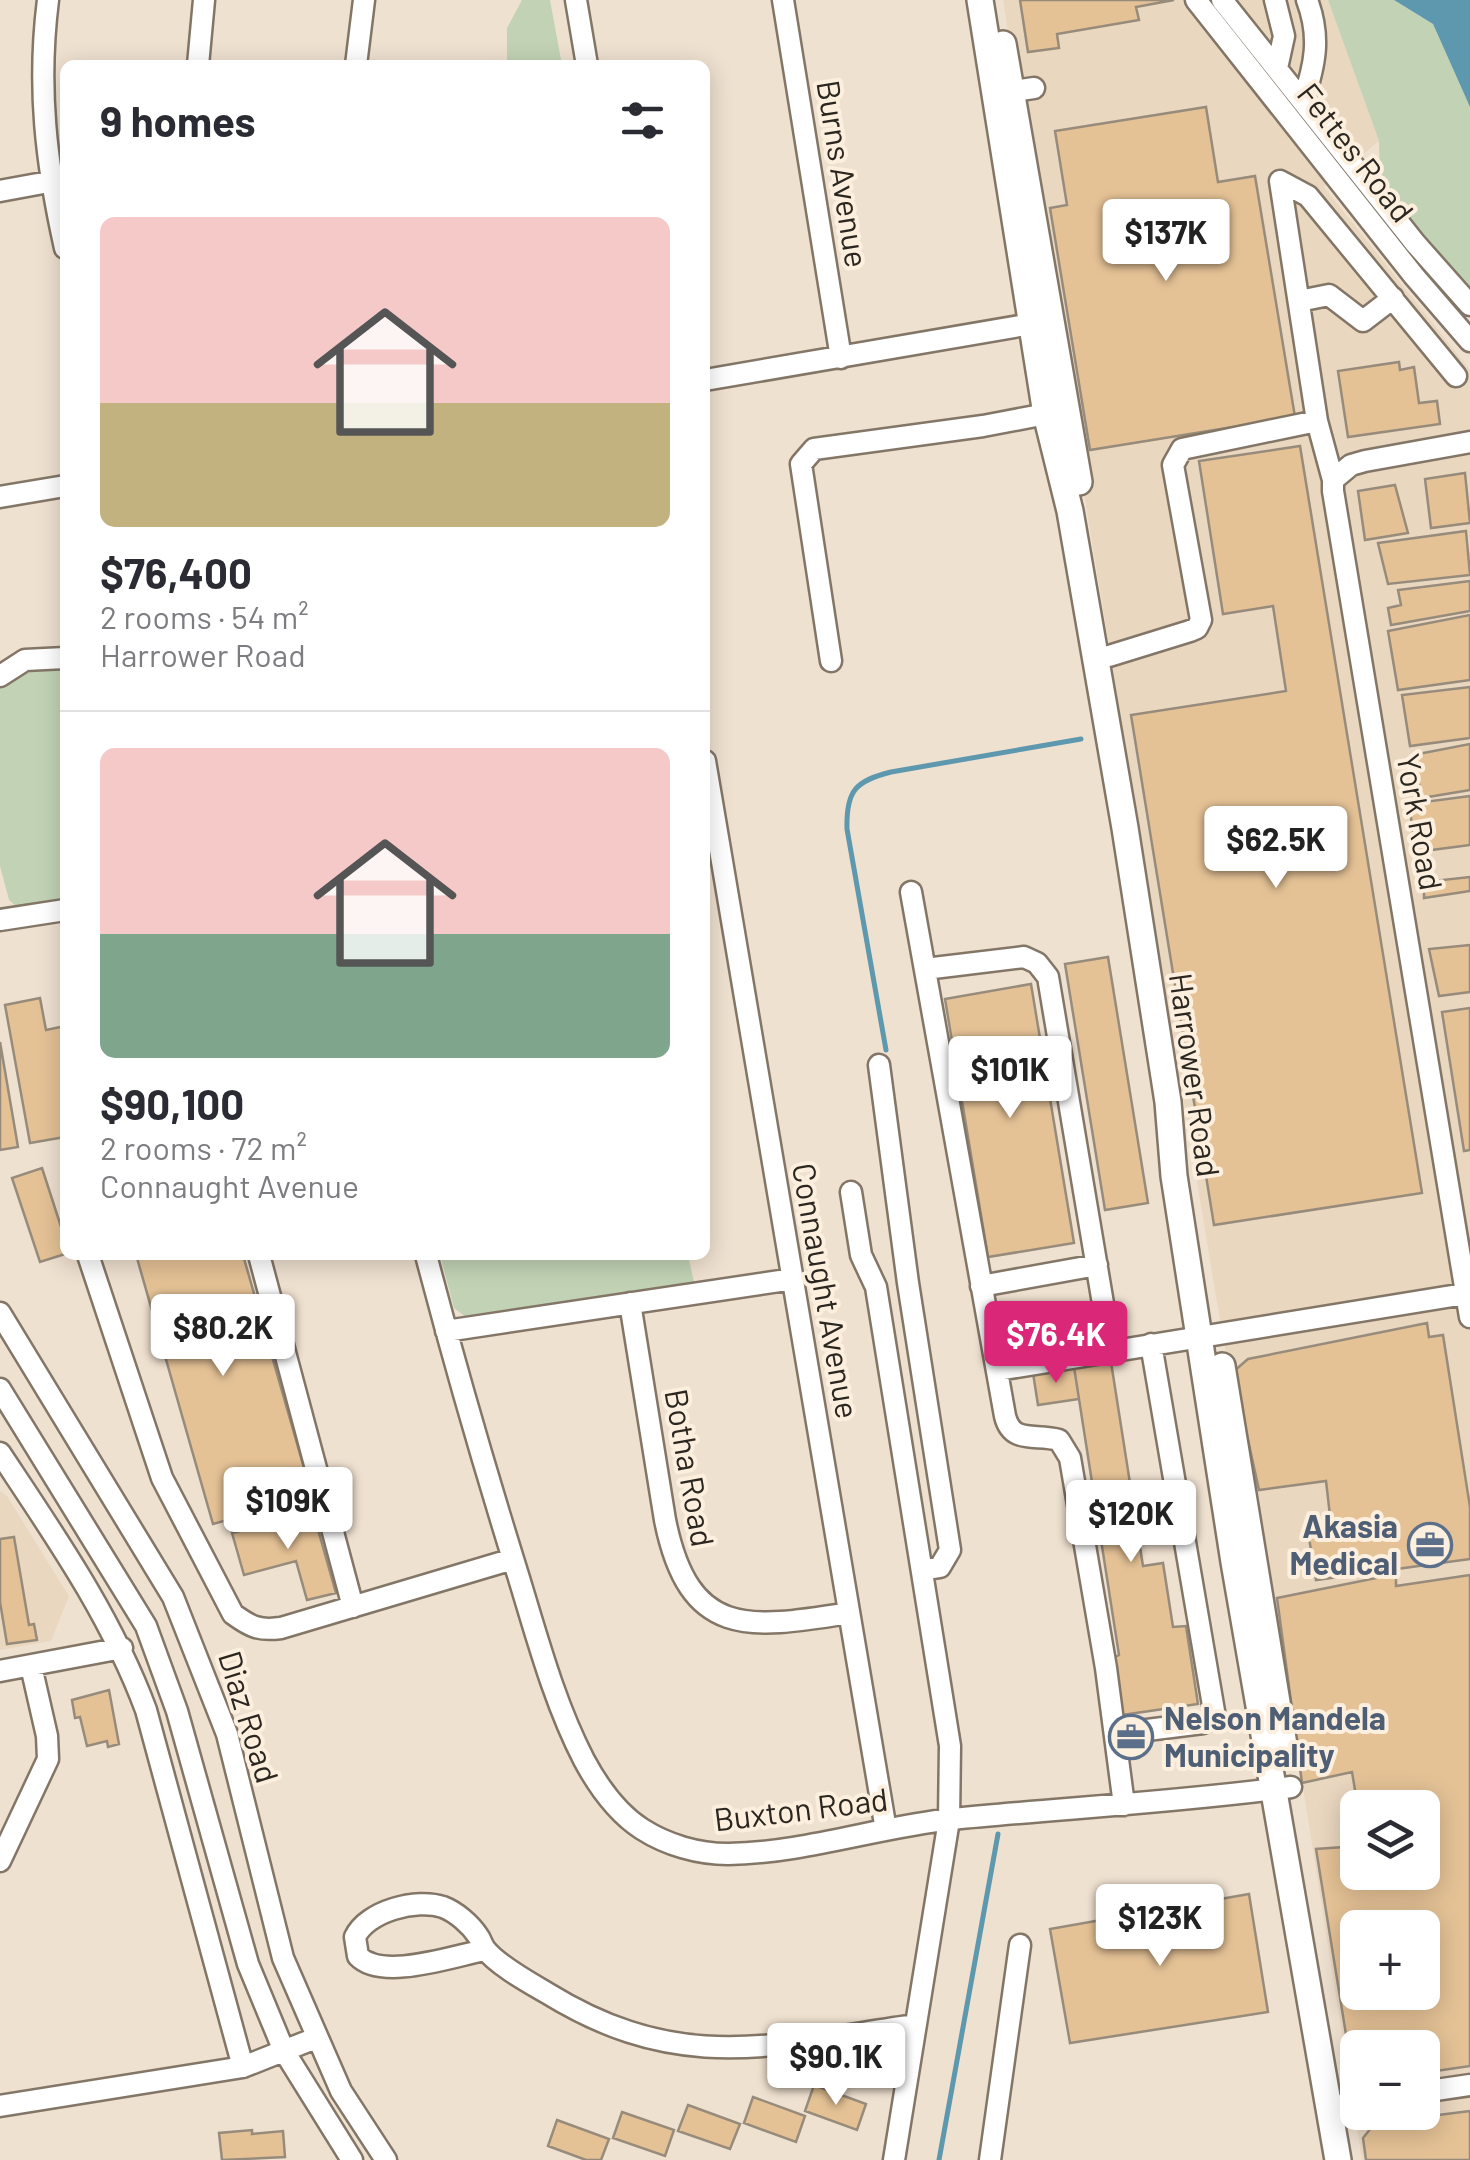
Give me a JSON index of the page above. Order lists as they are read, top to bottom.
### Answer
{
  "streets": {
    "main road": ["Harrower Road"],
    "street": [
      "Fettes Road",
      "Burns Avenue",
      "York Road",
      "Connaught Avenue",
      "Botha Road",
      "Diaz Road",
      "Buxton Road"
    ]
  },
  "crossings": [
    ["Harrower Road", "Buxton Road"],
    ["Connaught Avenue", "Botha Road"],
    ["Connaught Avenue", "Buxton Road"]
  ],
  "places": {
    "office": ["Akasia Medical", "Nelson Mandela Municipality"]
  },
  "page": {
    "heading": "9 homes",
    "list": [
      {
        "name": "$76,400",
        "note": "2 rooms · 54 m² · Harrower Road"
      },
      {
        "name": "$90,100",
        "note": "2 rooms · 72 m² · Connaught Avenue"
      }
    ],
    "price": [
      "$137K",
      "$62.5K",
      "$101K",
      "$80.2K",
      "$76.4K",
      "$109K",
      "$120K",
      "$123K",
      "$90.1K"
    ],
    "map_buttons": ["+", "−"]
  }
}
